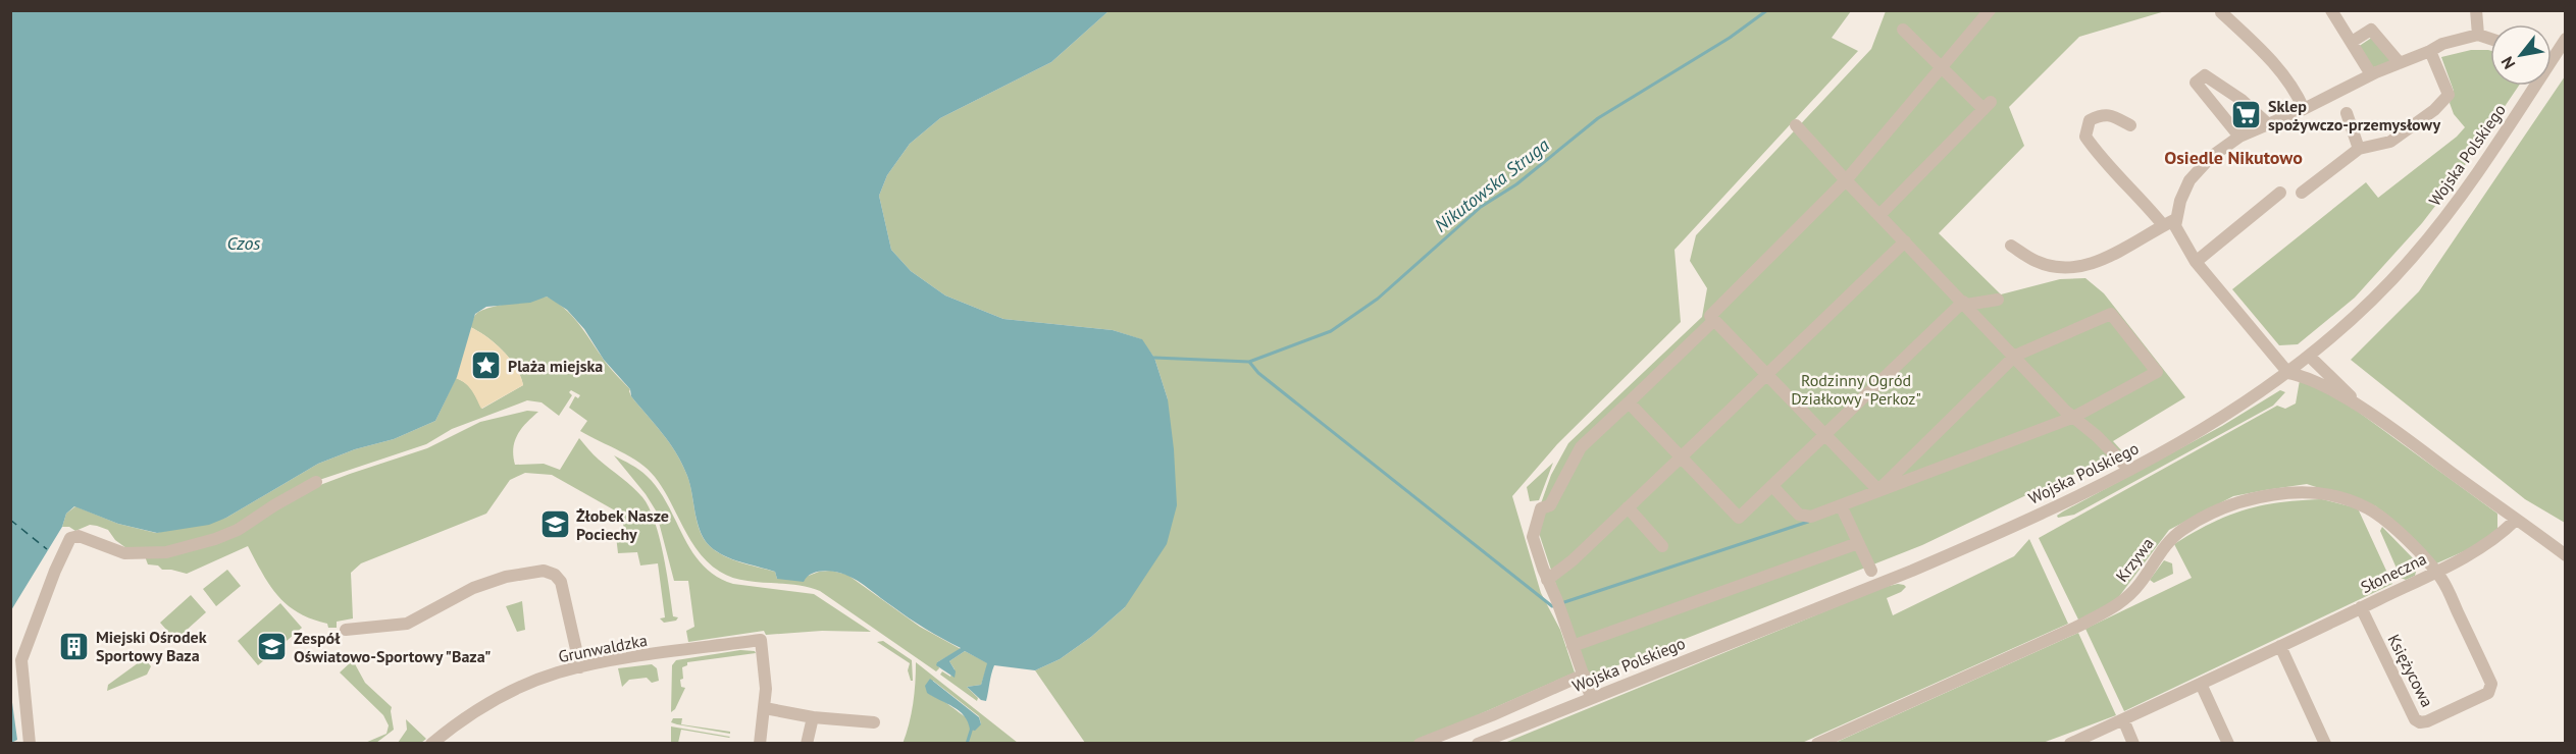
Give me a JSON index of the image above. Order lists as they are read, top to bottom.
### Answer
{
  "streets": {
    "street": [
      "Wojska Polskiego",
      "Krzywa",
      "Słoneczna",
      "Grunwaldzka",
      "Księżycowa"
    ]
  },
  "crossings": [
    ["Krzywa", "Słoneczna"],
    ["Krzywa", "Księżycowa"],
    ["Słoneczna", "Księżycowa"]
  ],
  "districts": ["Osiedle Nikutowo"],
  "water": ["Nikutowska Struga", "Czos"],
  "parks": ["Rodzinny Ogród Działkowy \"Perkoz\""],
  "places": {
    "supermarket": ["Sklep spożywczo-przemysłowy"],
    "place": ["Plaża miejska"],
    "school or university": ["Żłobek Nasze Pociechy", "Zespół Oświatowo-Sportowy \"Baza\""],
    "building": ["Miejski Ośrodek Sportowy Baza"]
  },
  "north": "bottom left"
}
